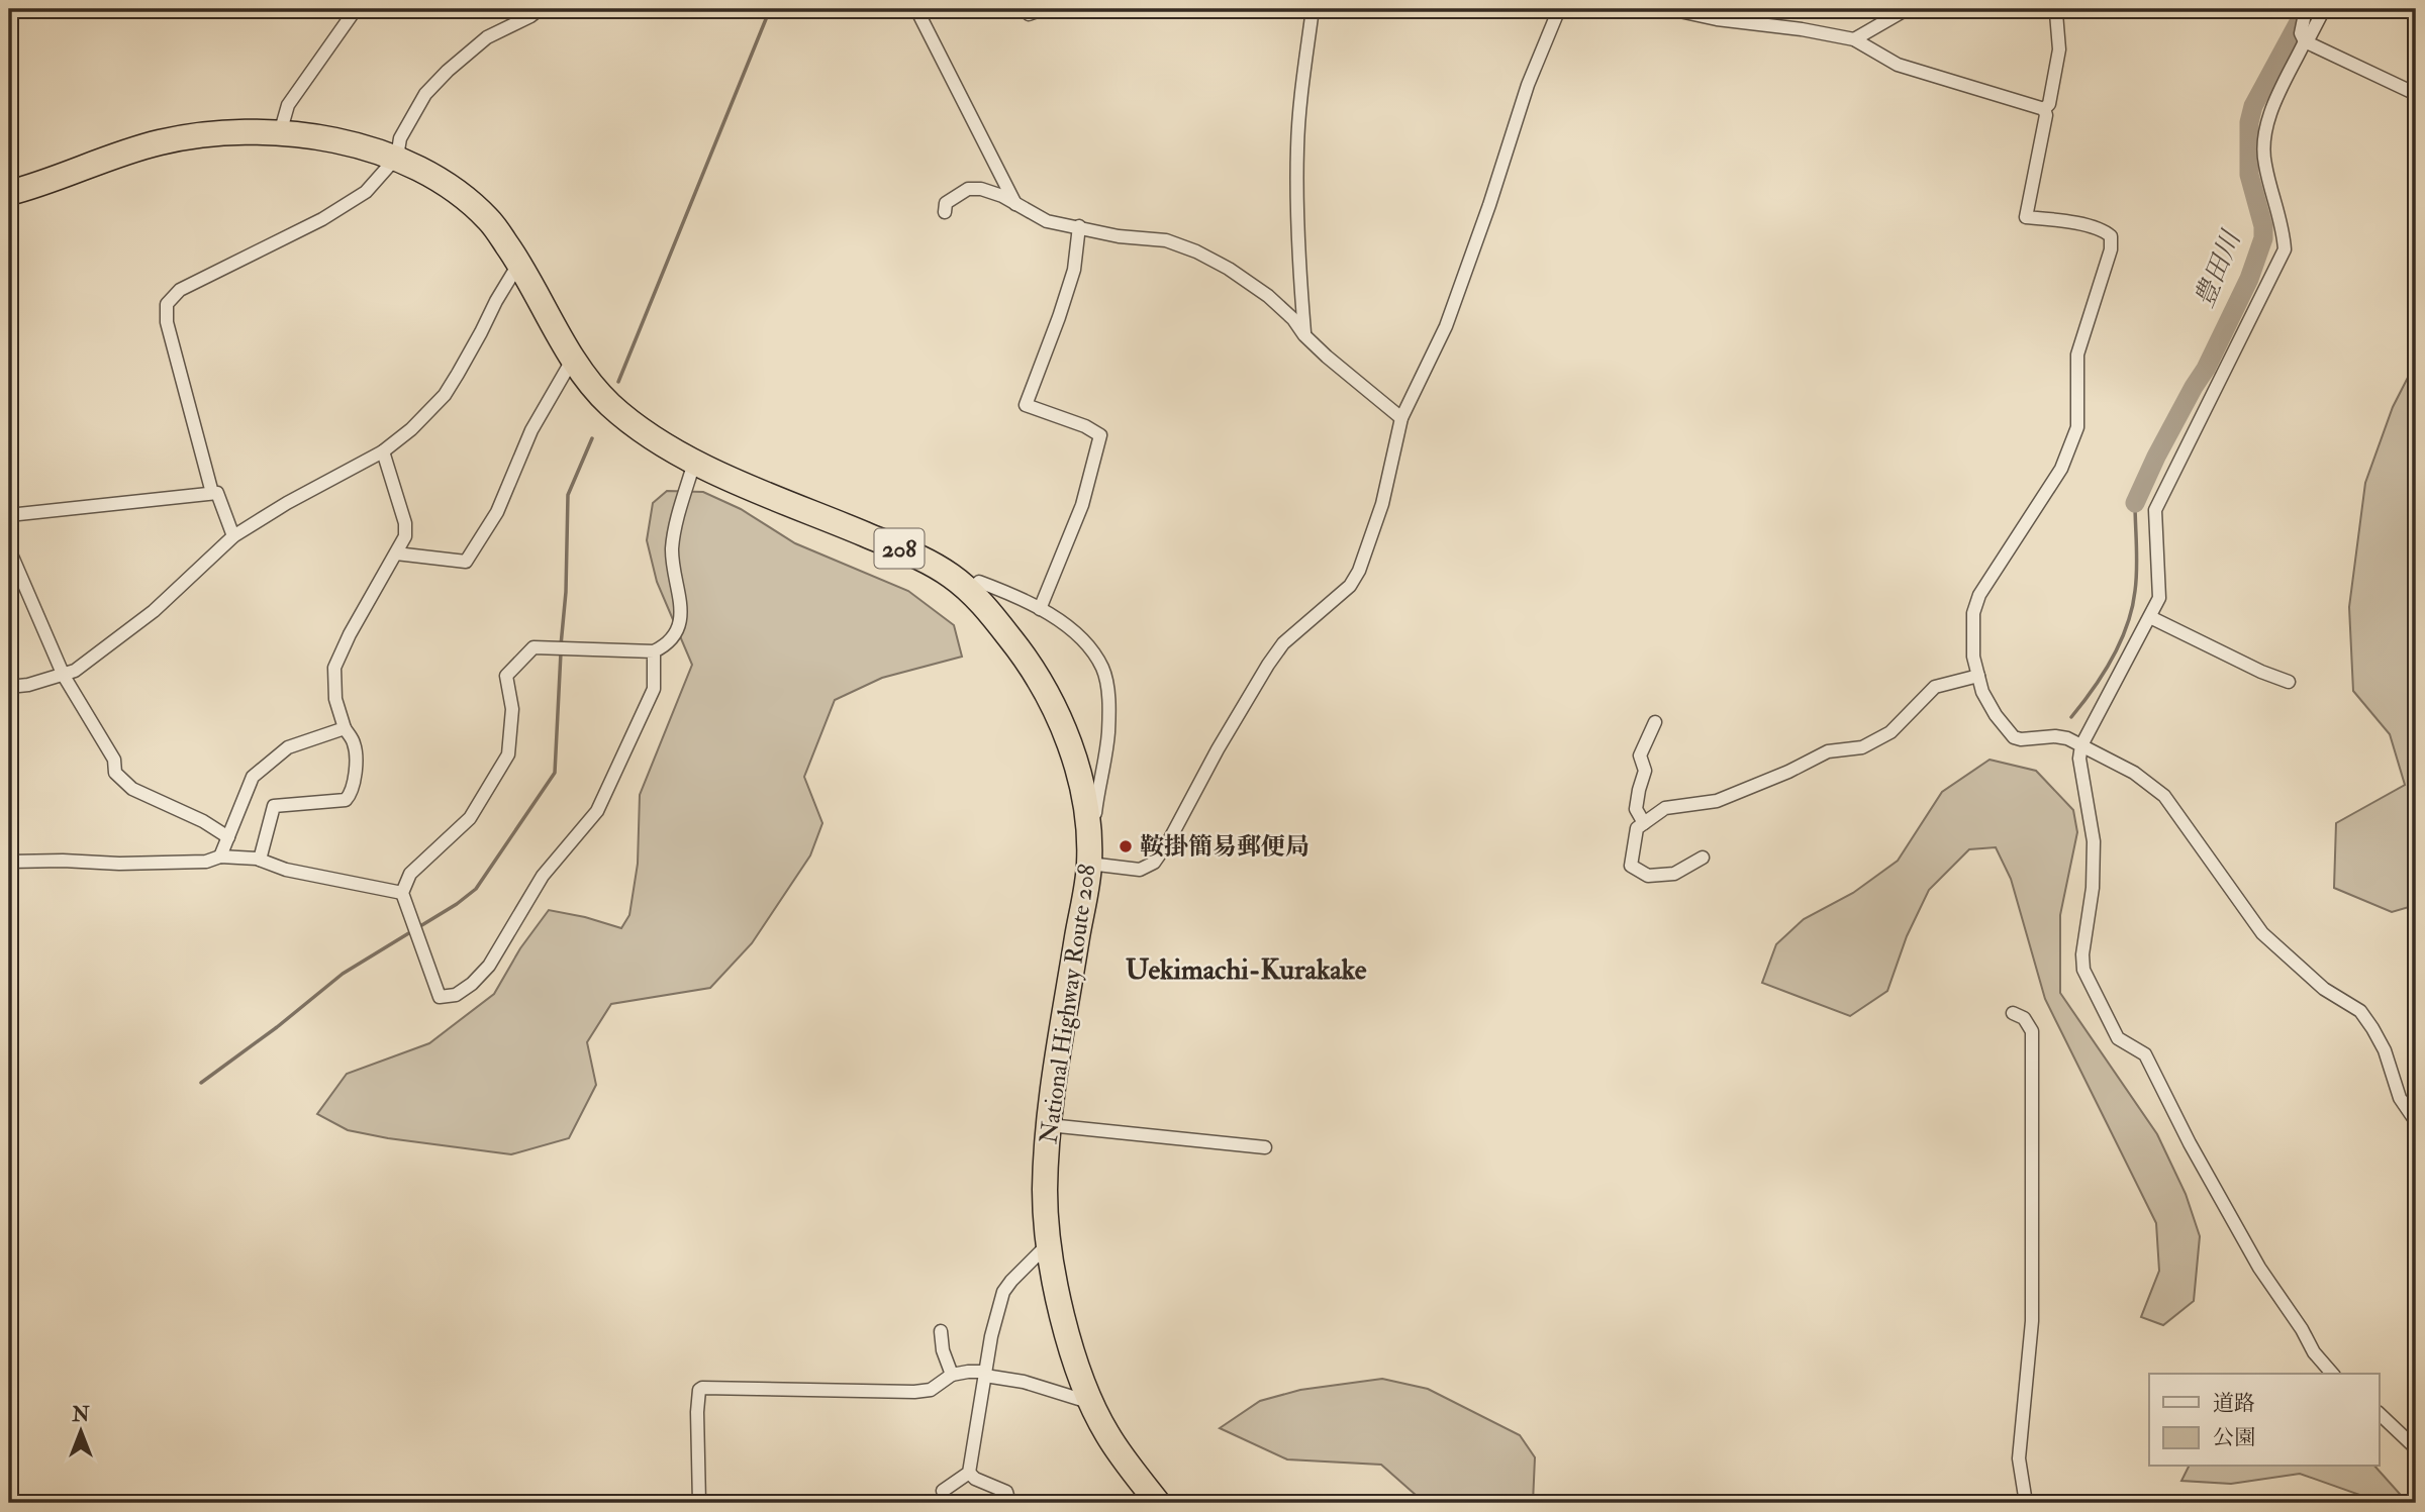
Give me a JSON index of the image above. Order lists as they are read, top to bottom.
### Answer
{
  "streets": {
    "highway": ["208", "National Highway Route 208"]
  },
  "districts": ["Uekimachi-Kurakake"],
  "water": ["豊田川"],
  "places": ["鞍掛簡易郵便局"],
  "legend": ["道路", "公園"],
  "north": "top"
}
